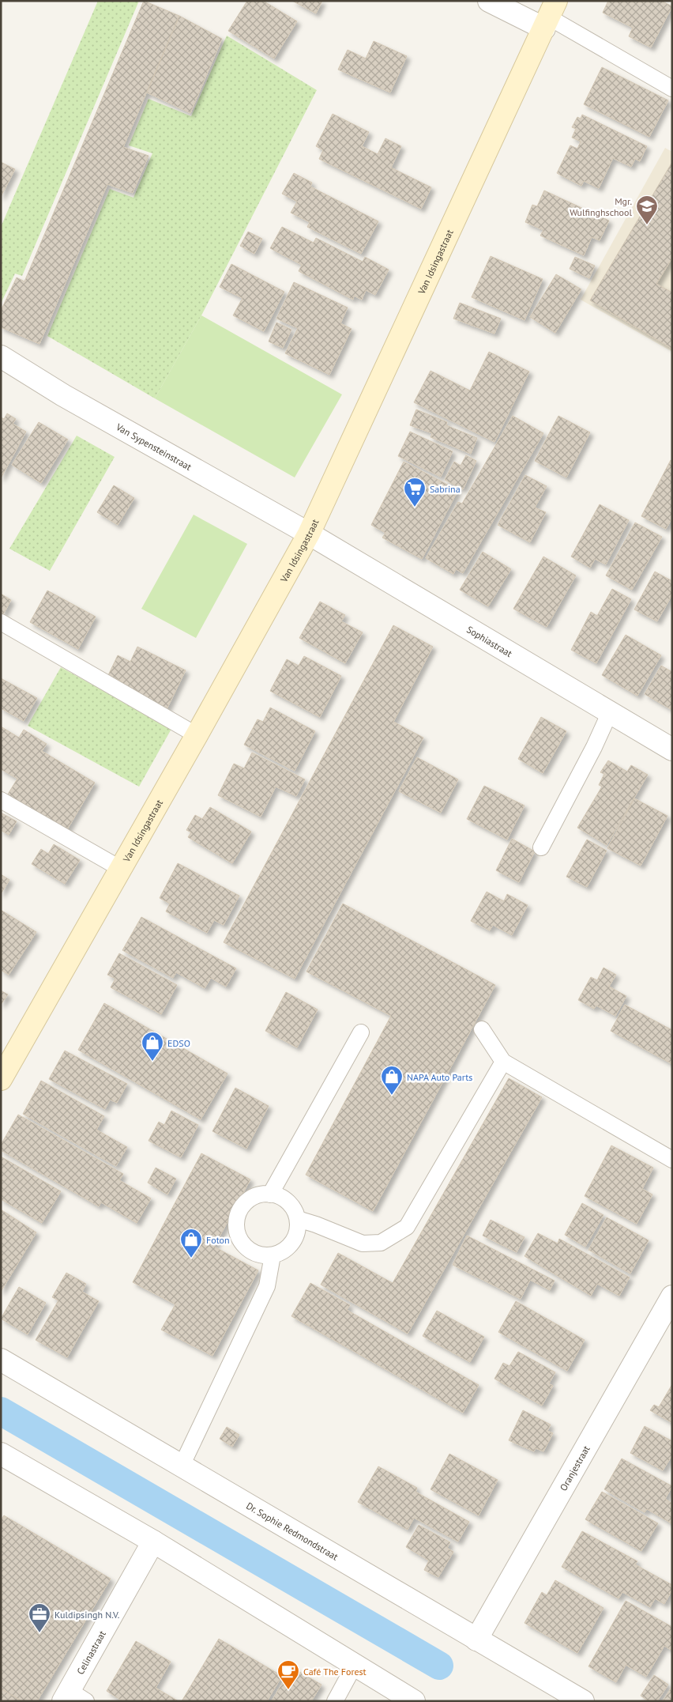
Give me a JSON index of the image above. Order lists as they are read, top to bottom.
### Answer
{
  "streets": {
    "main road": ["Van Idsingastraat"],
    "street": [
      "Van Sypensteinstraat",
      "Sophiastraat",
      "Oranjestraat",
      "Dr. Sophie Redmondstraat",
      "Celinastraat"
    ]
  },
  "crossings": [
    ["Van Idsingastraat", "Van Sypensteinstraat"],
    ["Van Idsingastraat", "Sophiastraat"],
    ["Van Sypensteinstraat", "Sophiastraat"],
    ["Oranjestraat", "Dr. Sophie Redmondstraat"]
  ],
  "places": {
    "school or university": ["Mgr. Wulfinghschool"],
    "supermarket": ["Sabrina"],
    "shop": ["EDSO", "NAPA Auto Parts", "Foton"],
    "office": ["Kuldipsingh N.V."],
    "cafe": ["Café The Forest"]
  }
}
